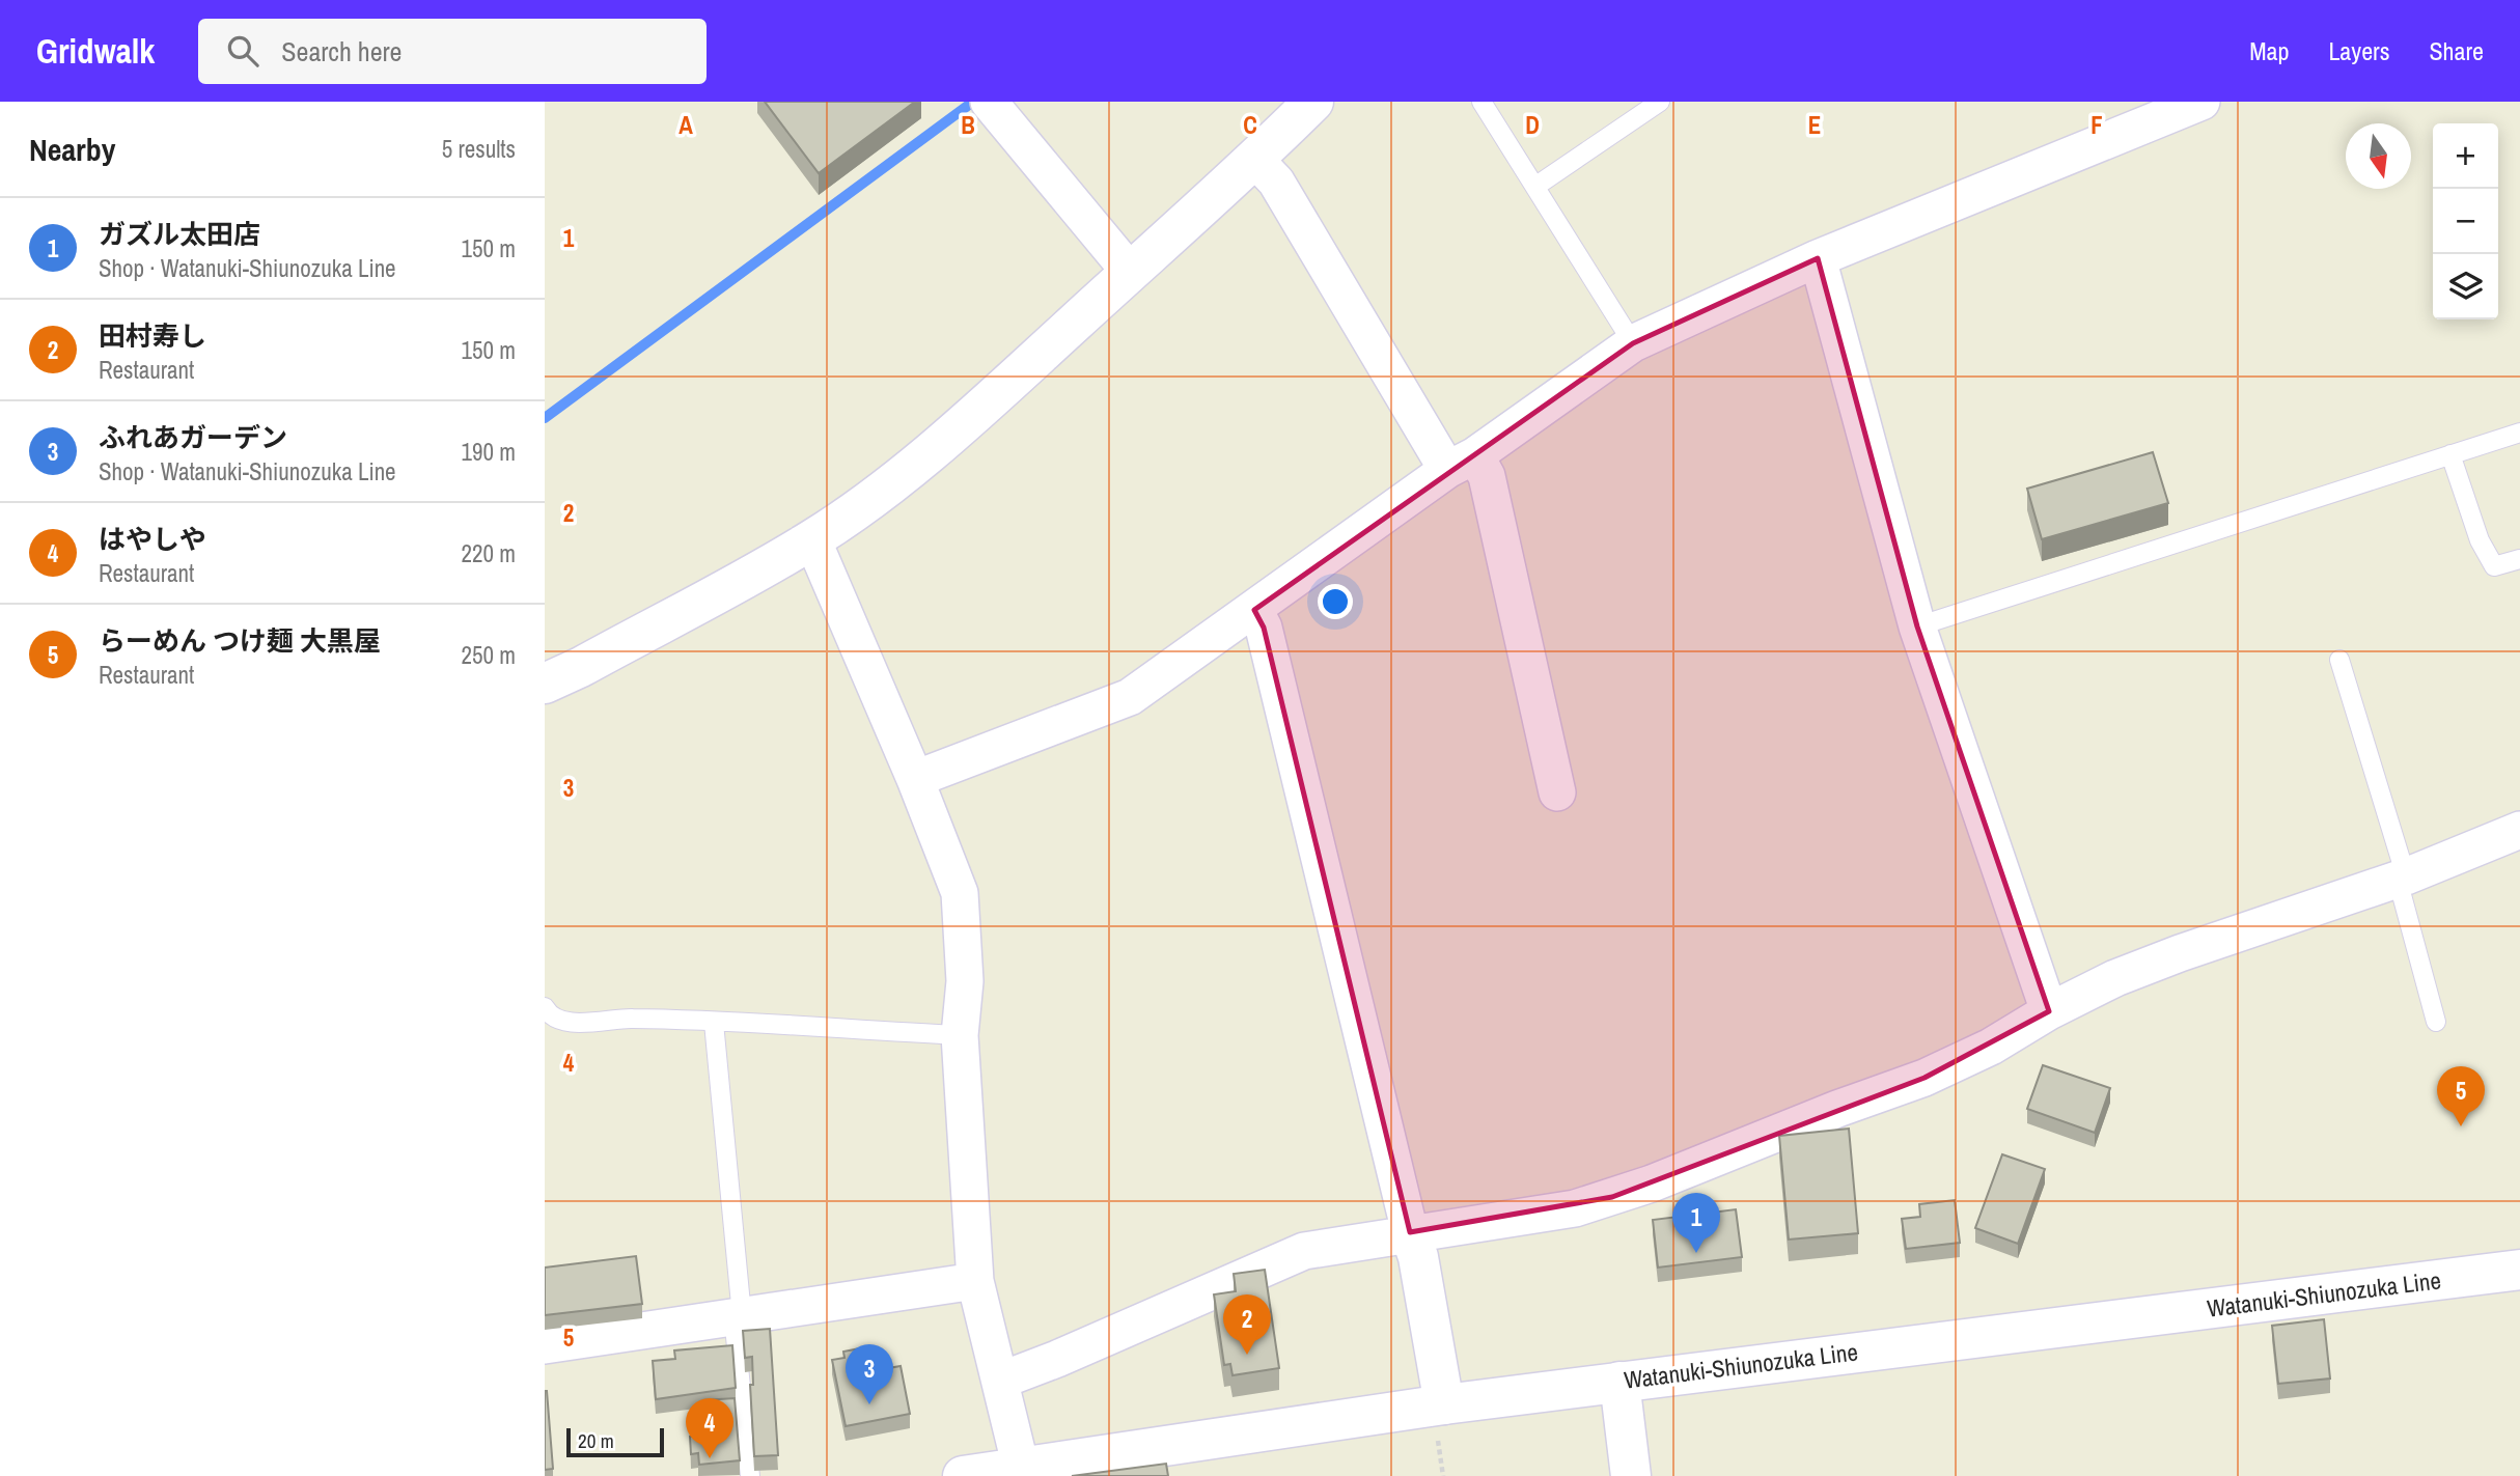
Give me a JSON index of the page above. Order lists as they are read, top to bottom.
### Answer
{
  "streets": {
    "main road": ["Watanuki-Shiunozuka Line"]
  },
  "scale_bar": "20 m",
  "north": "bottom",
  "page": {
    "header": "Gridwalk",
    "search": "Search here",
    "nav": ["Map", "Layers", "Share"],
    "heading": ["Nearby", "5 results"],
    "map_buttons": ["+", "−"],
    "list": [
      {
        "mark": "1",
        "name": "ガズル太田店",
        "note": "Shop · Watanuki-Shiunozuka Line",
        "value": "150 m"
      },
      {
        "mark": "2",
        "name": "田村寿し",
        "note": "Restaurant",
        "value": "150 m"
      },
      {
        "mark": "3",
        "name": "ふれあガーデン",
        "note": "Shop · Watanuki-Shiunozuka Line",
        "value": "190 m"
      },
      {
        "mark": "4",
        "name": "はやしや",
        "note": "Restaurant",
        "value": "220 m"
      },
      {
        "mark": "5",
        "name": "らーめん つけ麺 大黒屋",
        "note": "Restaurant",
        "value": "250 m"
      }
    ],
    "pins": [
      "5",
      "1",
      "2",
      "3",
      "4"
    ],
    "scale": "20 m"
  },
  "grid": {
    "columns": [
      "A",
      "B",
      "C",
      "D",
      "E",
      "F"
    ],
    "rows": [
      "1",
      "2",
      "3",
      "4",
      "5"
    ]
  }
}
